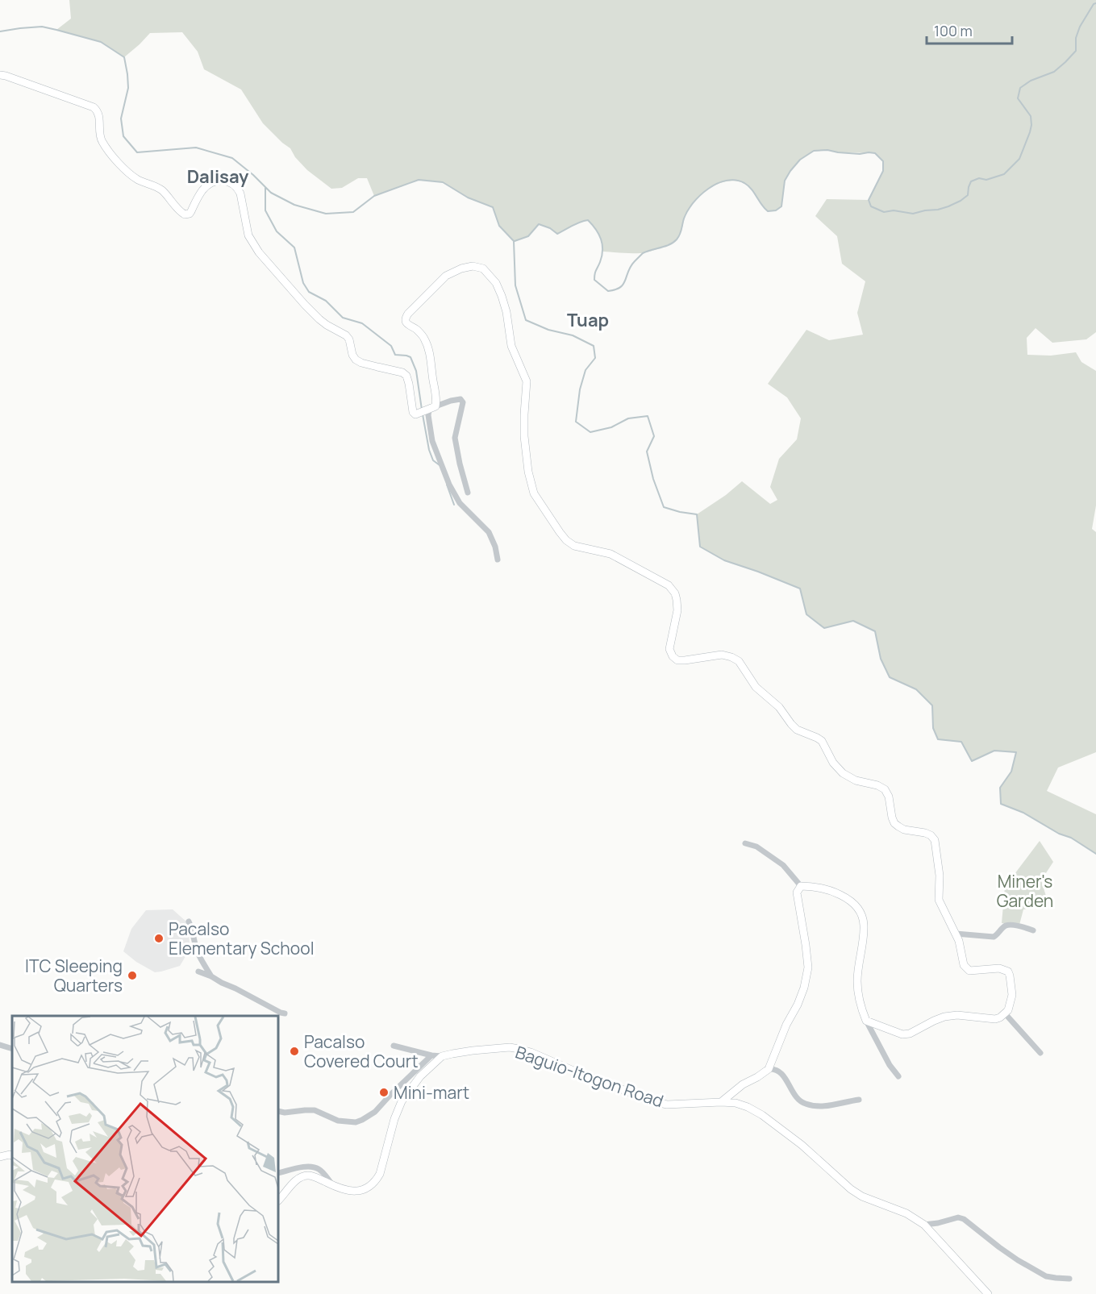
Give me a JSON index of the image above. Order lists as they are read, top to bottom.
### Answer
{
  "streets": {
    "street": ["Baguio-Itogon Road"]
  },
  "districts": ["Dalisay", "Tuap"],
  "parks": ["Miner's Garden"],
  "places": [
    "Pacalso Elementary School",
    "ITC Sleeping Quarters",
    "Pacalso Covered Court",
    "Mini-mart"
  ],
  "scale_bar": "100 m"
}
